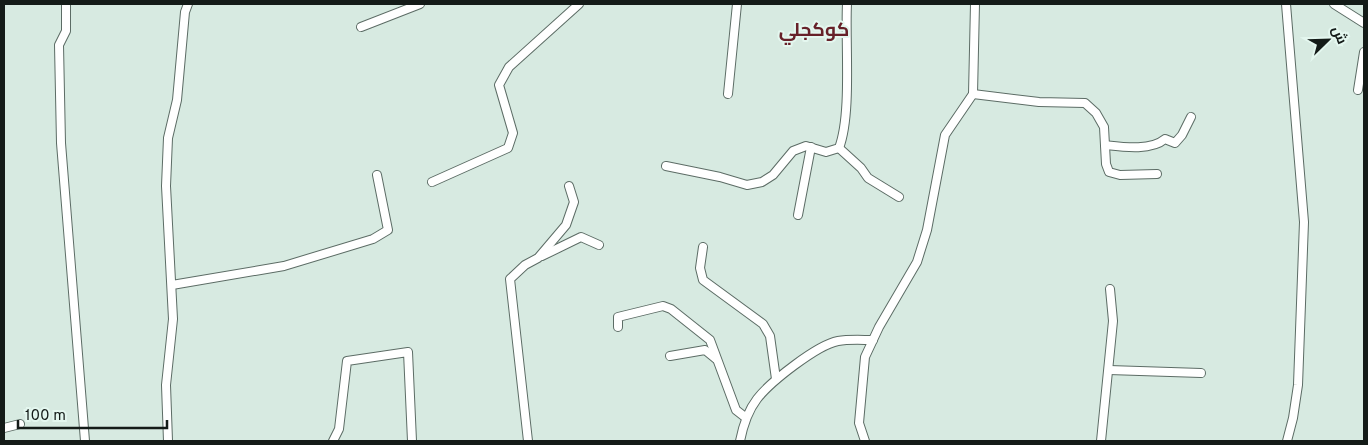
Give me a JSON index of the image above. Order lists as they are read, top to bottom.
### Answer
{
  "districts": ["كوكجلي"],
  "scale_bar": "100 m",
  "north": "top right"
}
